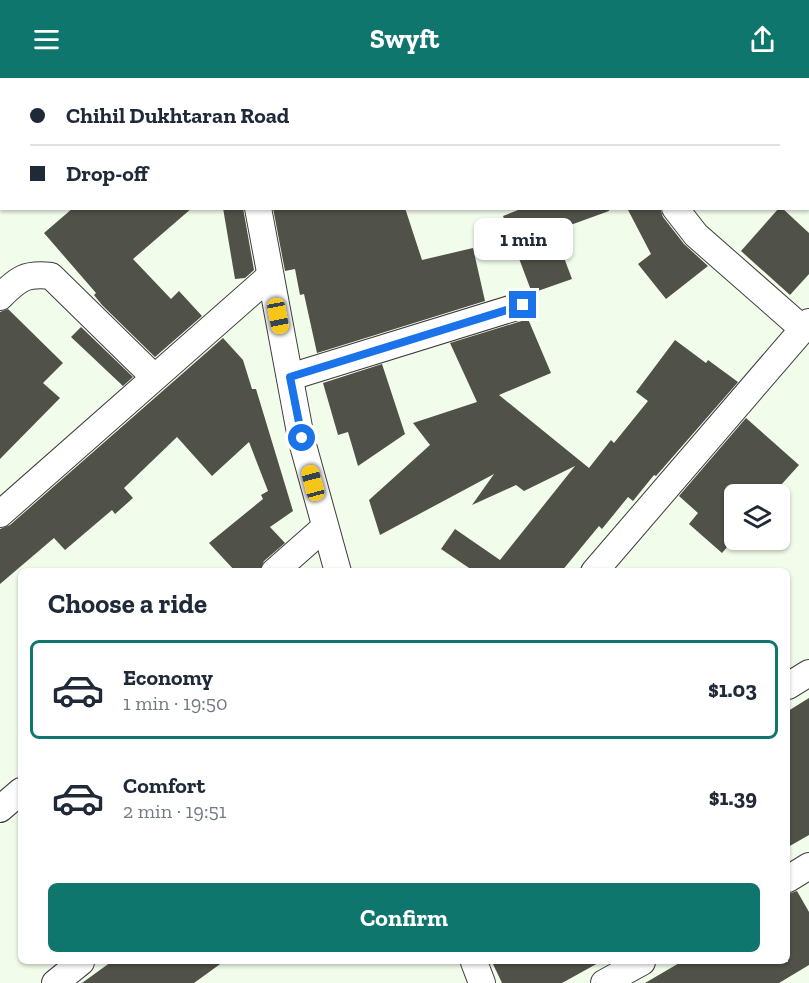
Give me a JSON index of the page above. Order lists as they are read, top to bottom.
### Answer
{
  "page": {
    "header": "Swyft",
    "banner": ["Chihil Dukhtaran Road", "Drop-off"],
    "bubble": "1 min",
    "heading": "Choose a ride",
    "list": [
      {
        "name": "Economy",
        "note": "1 min · 19:50",
        "value": "$1.03"
      },
      {
        "name": "Comfort",
        "note": "2 min · 19:51",
        "value": "$1.39"
      }
    ],
    "buttons": "Confirm"
  }
}
